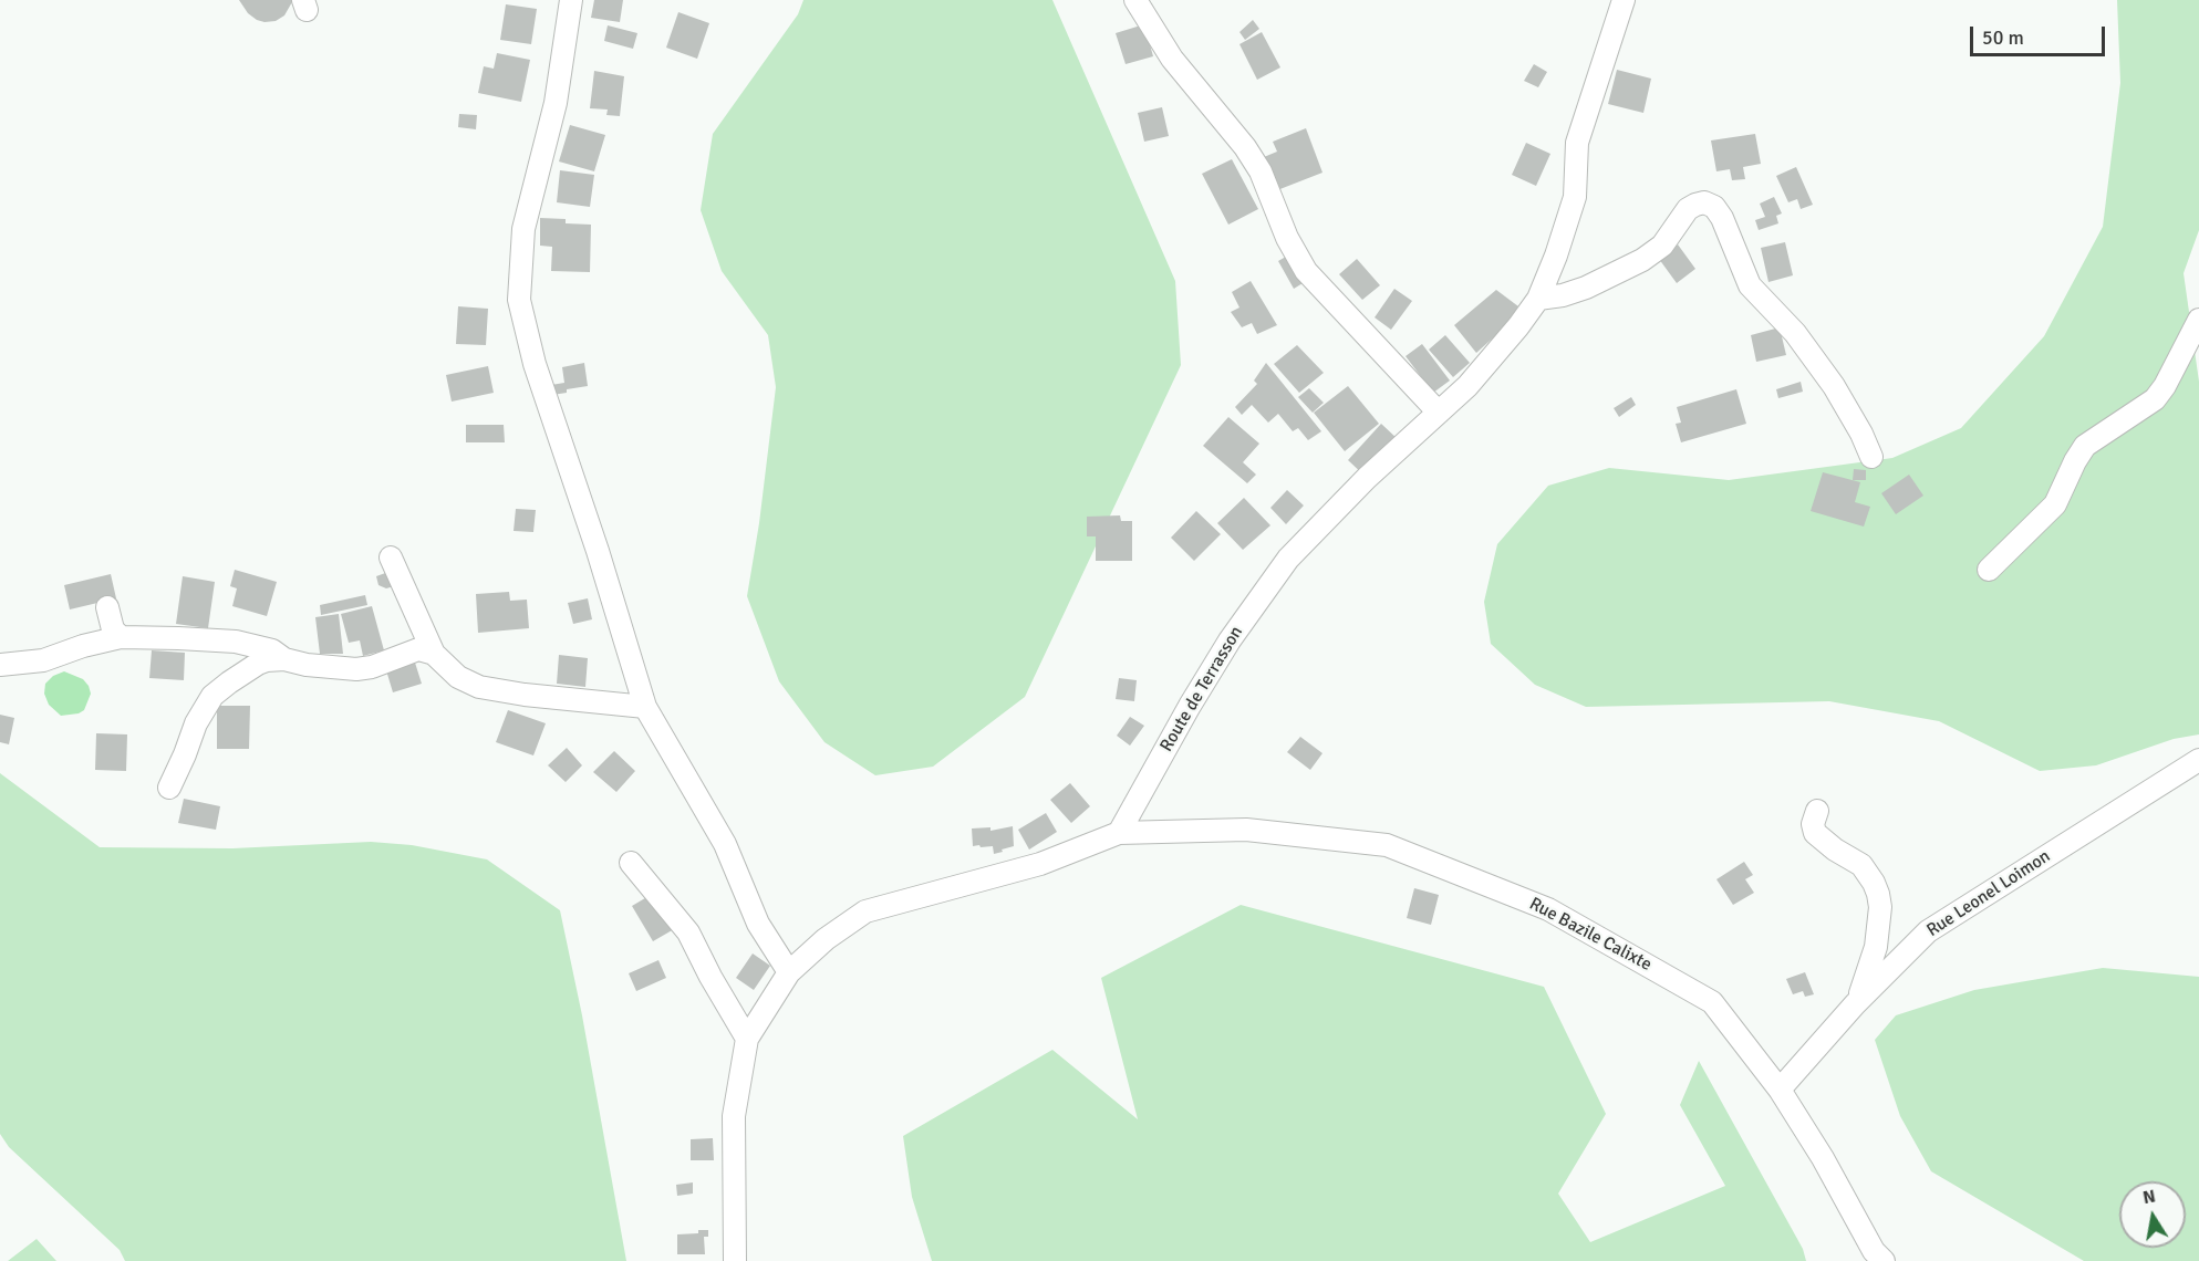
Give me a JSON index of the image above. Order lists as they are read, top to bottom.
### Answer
{
  "streets": {
    "street": ["Route de Terrasson", "Rue Leonel Loimon", "Rue Bazile Calixte"]
  },
  "crossings": [
    ["Route de Terrasson", "Rue Bazile Calixte"],
    ["Rue Leonel Loimon", "Rue Bazile Calixte"]
  ],
  "scale_bar": "50 m",
  "north": "top"
}
